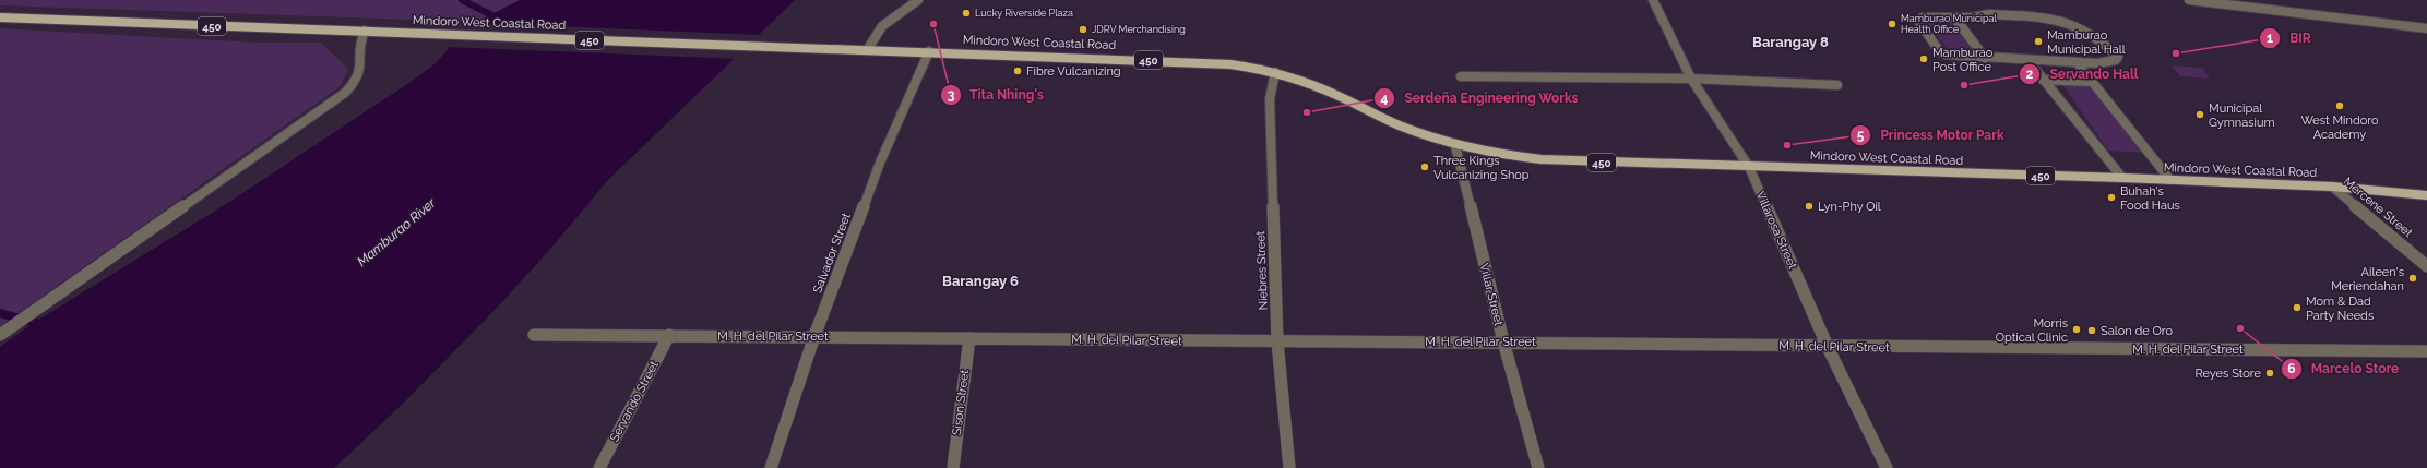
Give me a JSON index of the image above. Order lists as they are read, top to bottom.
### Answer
{
  "streets": {
    "main road": ["Mindoro West Coastal Road", "450"],
    "street": [
      "Mercene Street",
      "Villarosa Street",
      "Salvador Street",
      "Niebres Street",
      "Villar Street",
      "M. H. del Pilar Street",
      "Servando Street",
      "Sison Street"
    ]
  },
  "crossings": [
    ["Mindoro West Coastal Road", "Mercene Street"],
    ["Mindoro West Coastal Road", "Villarosa Street"],
    ["Mindoro West Coastal Road", "Salvador Street"],
    ["Mindoro West Coastal Road", "Niebres Street"],
    ["Mindoro West Coastal Road", "Villar Street"],
    ["Villarosa Street", "M. H. del Pilar Street"],
    ["Salvador Street", "M. H. del Pilar Street"],
    ["Niebres Street", "M. H. del Pilar Street"],
    ["Villar Street", "M. H. del Pilar Street"],
    ["M. H. del Pilar Street", "Servando Street"],
    ["M. H. del Pilar Street", "Sison Street"]
  ],
  "districts": ["Barangay 8", "Barangay 6"],
  "water": ["Mamburao River"],
  "places": [
    "Lucky Riverside Plaza",
    "Tita Nhing's",
    "Mamburao Municipal Health Office",
    "JDRV Merchandising",
    "Mamburao Municipal Hall",
    "BIR",
    "Mamburao Post Office",
    "Fibre Vulcanizing",
    "Servando Hall",
    "West Mindoro Academy",
    "Serdeña Engineering Works",
    "Municipal Gymnasium",
    "Princess Motor Park",
    "Three Kings Vulcanizing Shop",
    "Buhah's Food Haus",
    "Lyn-Phy Oil",
    "Aileen's Meriendahan",
    "Mom & Dad Party Needs",
    "Marcelo Store",
    "Morris Optical Clinic",
    "Salon de Oro",
    "Reyes Store"
  ]
}
